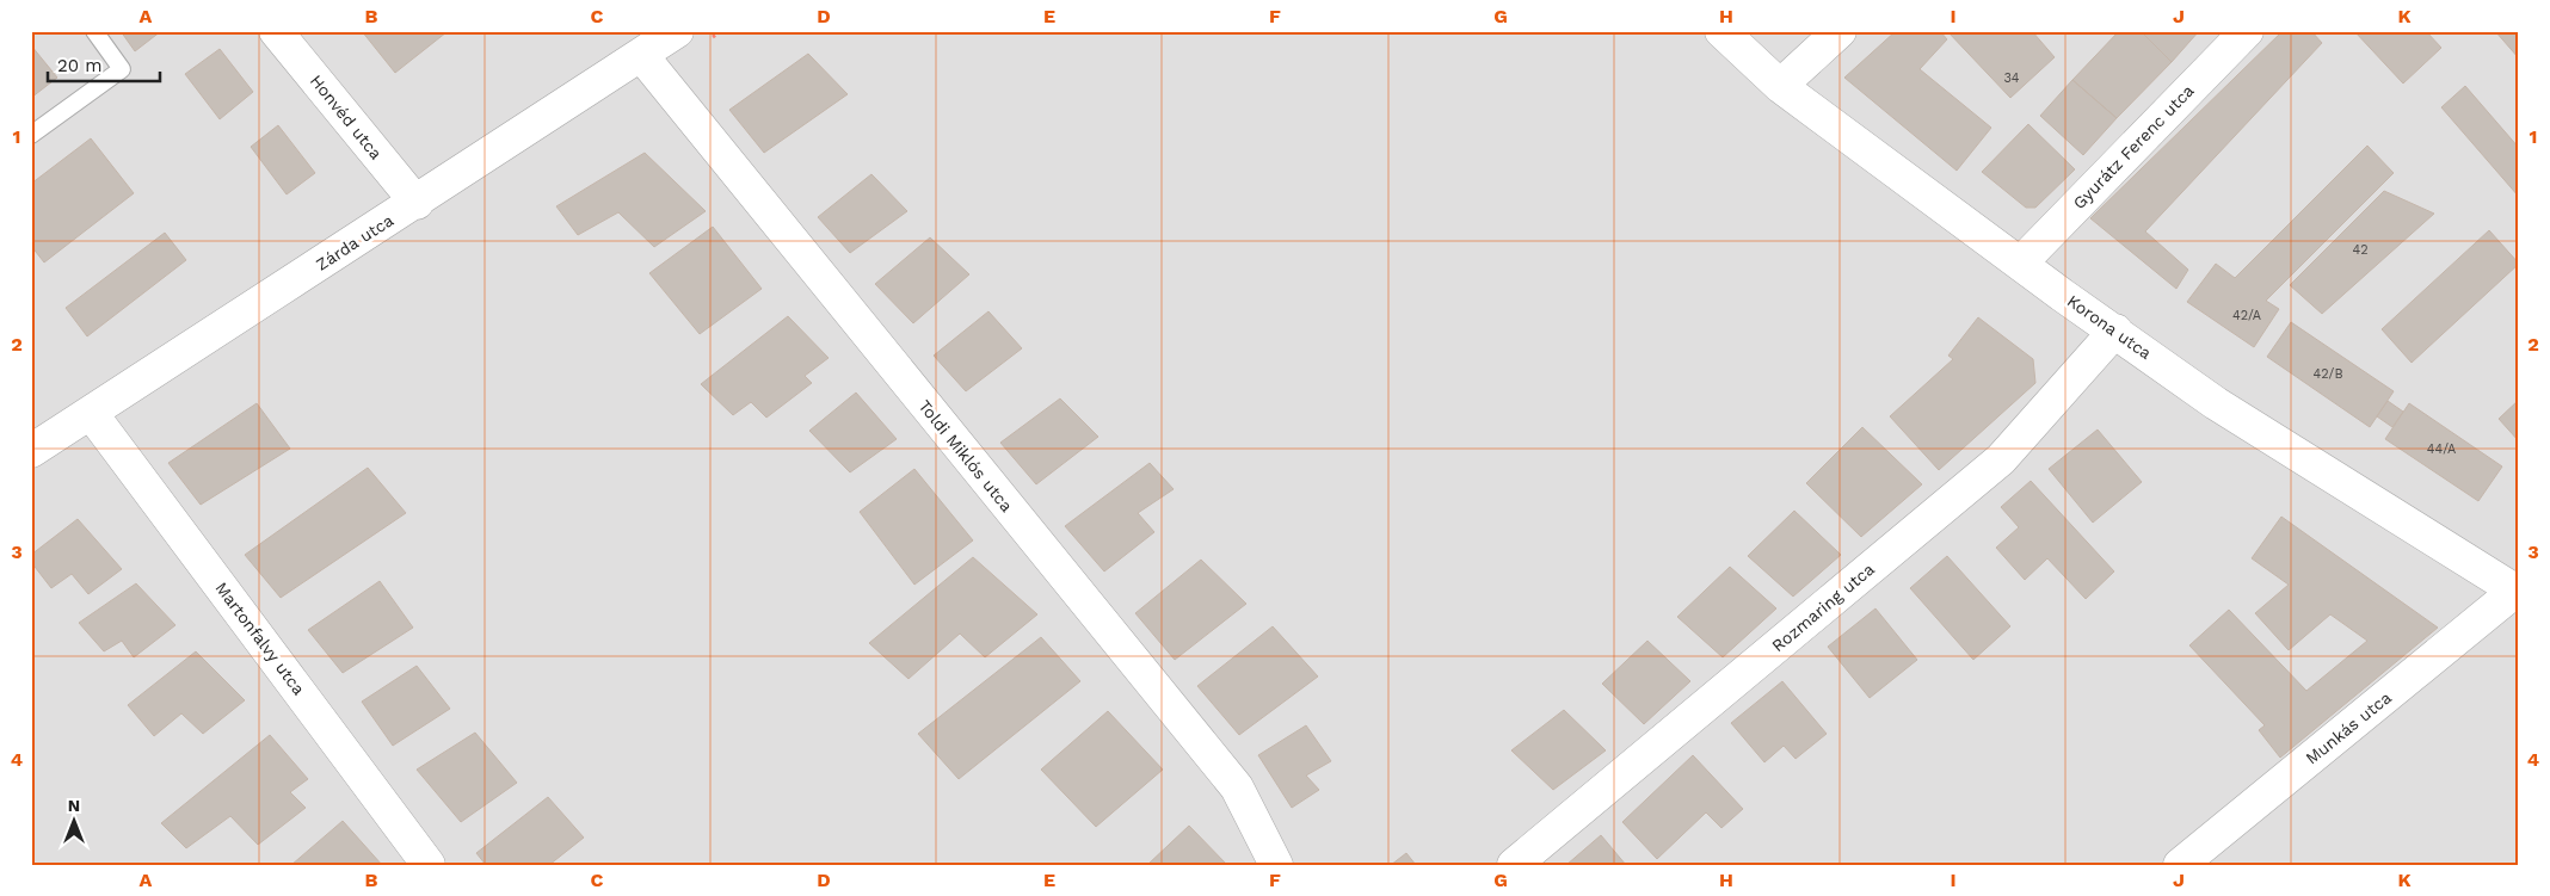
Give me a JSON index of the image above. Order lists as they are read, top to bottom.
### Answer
{
  "streets": {
    "street": [
      "Honvéd utca",
      "Gyurátz Ferenc utca",
      "Zárda utca",
      "Korona utca",
      "Toldi Miklós utca",
      "Rozmaring utca",
      "Martonfalvy utca",
      "Munkás utca"
    ]
  },
  "crossings": [
    ["Honvéd utca", "Zárda utca"],
    ["Gyurátz Ferenc utca", "Korona utca"],
    ["Zárda utca", "Toldi Miklós utca"],
    ["Zárda utca", "Martonfalvy utca"],
    ["Korona utca", "Rozmaring utca"],
    ["Korona utca", "Munkás utca"]
  ],
  "house_numbers": [
    "34",
    "42",
    "42/A",
    "42/B",
    "44/A"
  ],
  "scale_bar": "20 m",
  "north": "top",
  "grid": {
    "columns": [
      "A",
      "B",
      "C",
      "D",
      "E",
      "F",
      "G",
      "H",
      "I",
      "J",
      "K"
    ],
    "rows": [
      "1",
      "2",
      "3",
      "4"
    ]
  }
}
